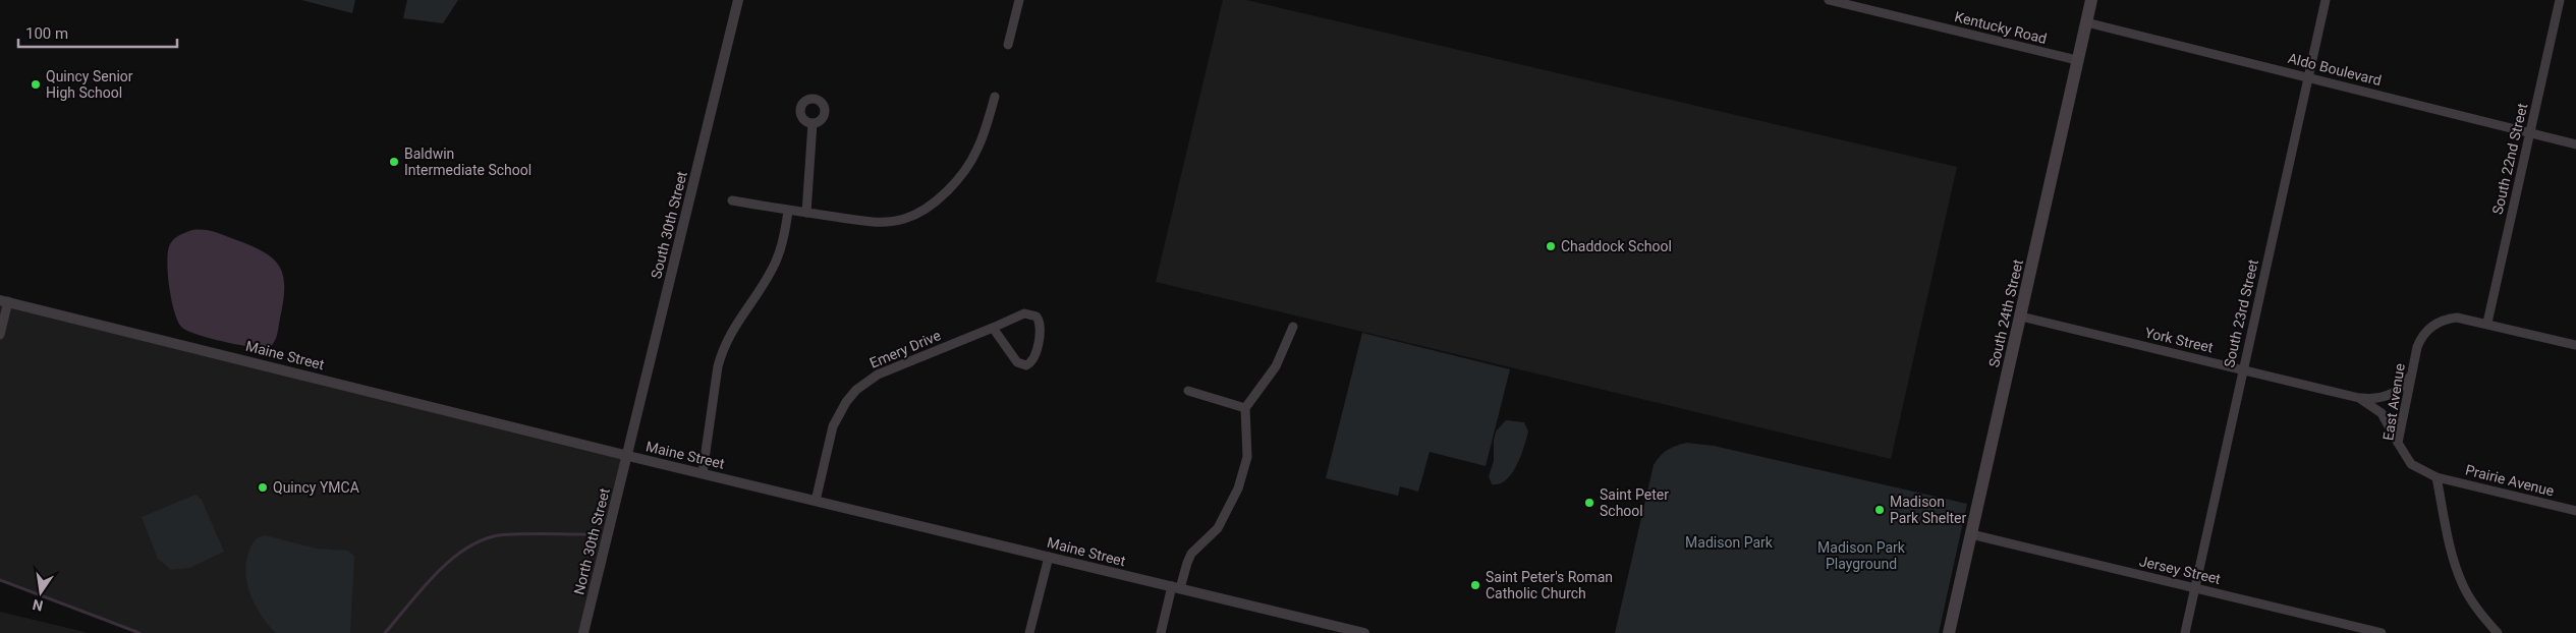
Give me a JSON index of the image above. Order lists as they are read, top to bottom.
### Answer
{
  "streets": {
    "main road": ["South 24th Street"],
    "street": [
      "Kentucky Road",
      "Aldo Boulevard",
      "South 22nd Street",
      "South 30th Street",
      "South 23rd Street",
      "York Street",
      "Emery Drive",
      "Maine Street",
      "East Avenue",
      "Prairie Avenue",
      "North 30th Street",
      "Jersey Street"
    ]
  },
  "crossings": [
    ["Kentucky Road", "South 24th Street"],
    ["Aldo Boulevard", "South 22nd Street"],
    ["Aldo Boulevard", "South 24th Street"],
    ["Aldo Boulevard", "South 23rd Street"],
    ["South 22nd Street", "East Avenue"],
    ["South 30th Street", "Maine Street"],
    ["South 30th Street", "North 30th Street"],
    ["South 24th Street", "York Street"],
    ["South 24th Street", "Jersey Street"],
    ["South 23rd Street", "York Street"],
    ["South 23rd Street", "Jersey Street"],
    ["York Street", "East Avenue"],
    ["Emery Drive", "Maine Street"],
    ["Maine Street", "North 30th Street"],
    ["East Avenue", "Prairie Avenue"]
  ],
  "parks": ["Madison Park", "Madison Park Playground"],
  "places": [
    "Quincy Senior High School",
    "Baldwin Intermediate School",
    "Chaddock School",
    "Quincy YMCA",
    "Saint Peter School",
    "Madison Park Shelter",
    "Saint Peter's Roman Catholic Church"
  ],
  "scale_bar": "100 m",
  "north": "bottom"
}
